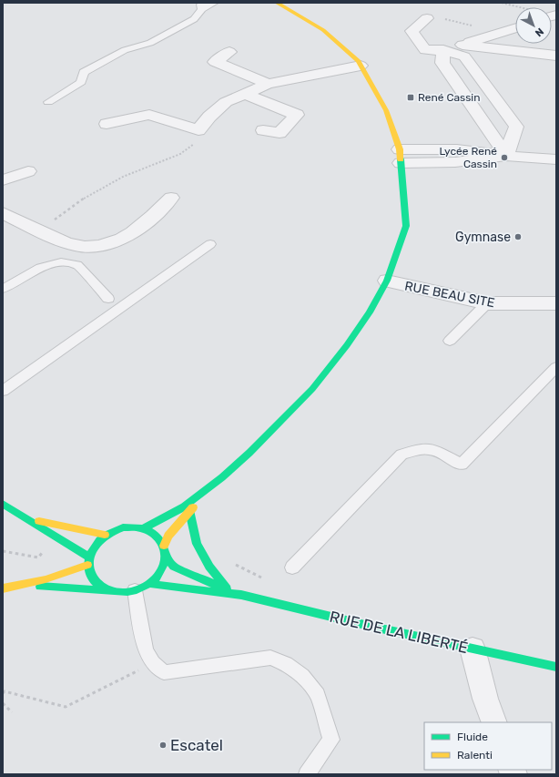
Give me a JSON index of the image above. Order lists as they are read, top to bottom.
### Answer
{
  "streets": {
    "main road": ["RUE DE LA LIBERTÉ"],
    "street": ["RUE BEAU SITE"]
  },
  "places": {
    "transit": ["René Cassin"],
    "other": ["Lycée René Cassin", "Gymnase", "Escatel"]
  },
  "legend": ["Fluide", "Ralenti"],
  "north": "bottom right"
}
